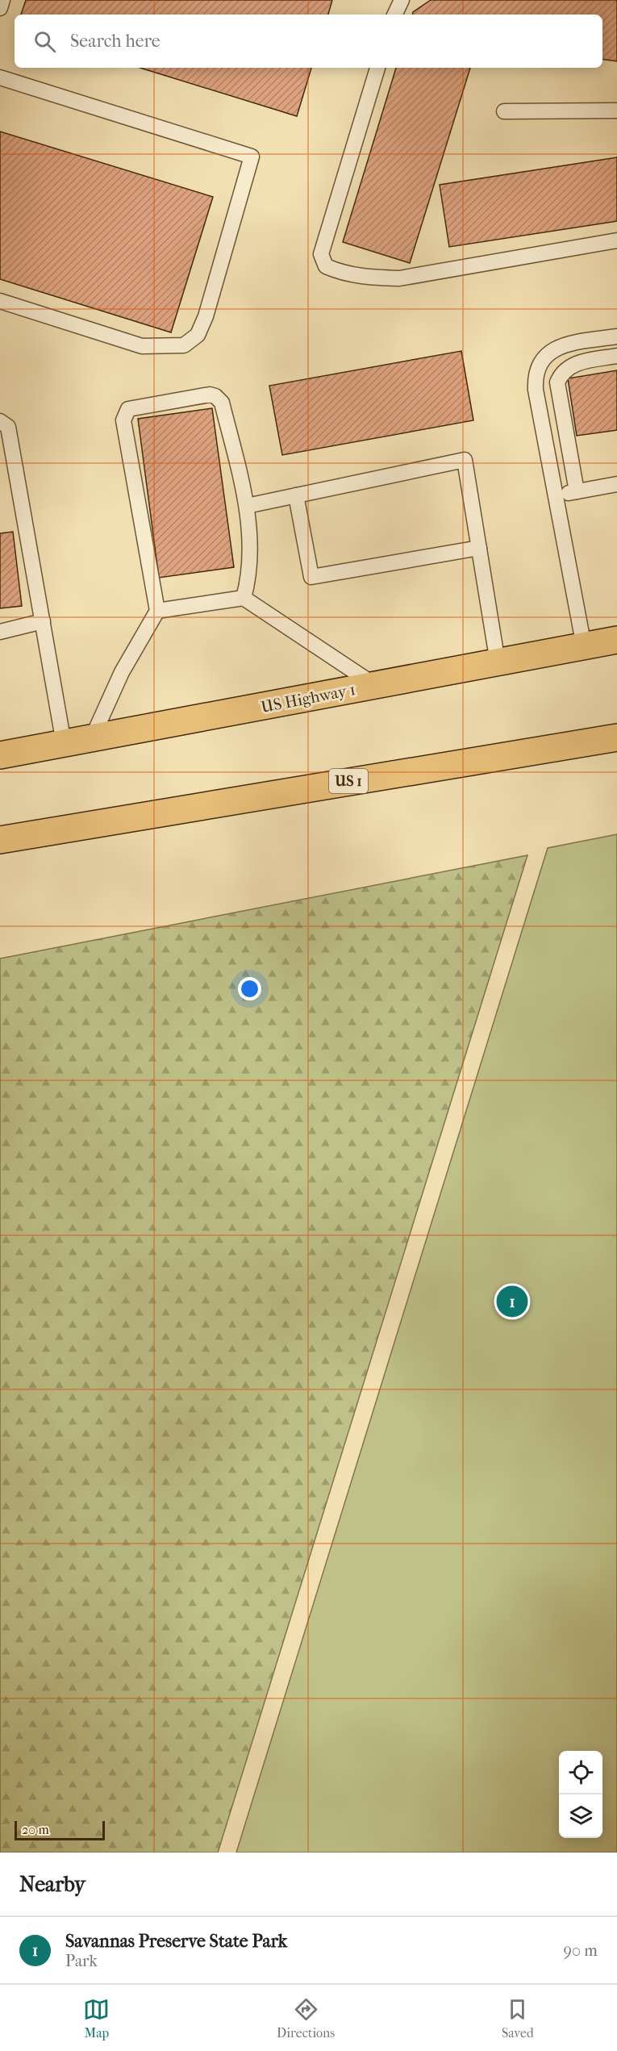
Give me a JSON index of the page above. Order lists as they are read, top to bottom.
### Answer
{
  "streets": {
    "main road": ["US Highway 1", "US 1"]
  },
  "scale_bar": "20 m",
  "page": {
    "search": "Search here",
    "pins": "1",
    "scale": "20 m",
    "heading": "Nearby",
    "list": [
      {
        "mark": "1",
        "name": "Savannas Preserve State Park",
        "note": "Park",
        "value": "90 m"
      }
    ],
    "nav": ["Map", "Directions", "Saved"]
  }
}
